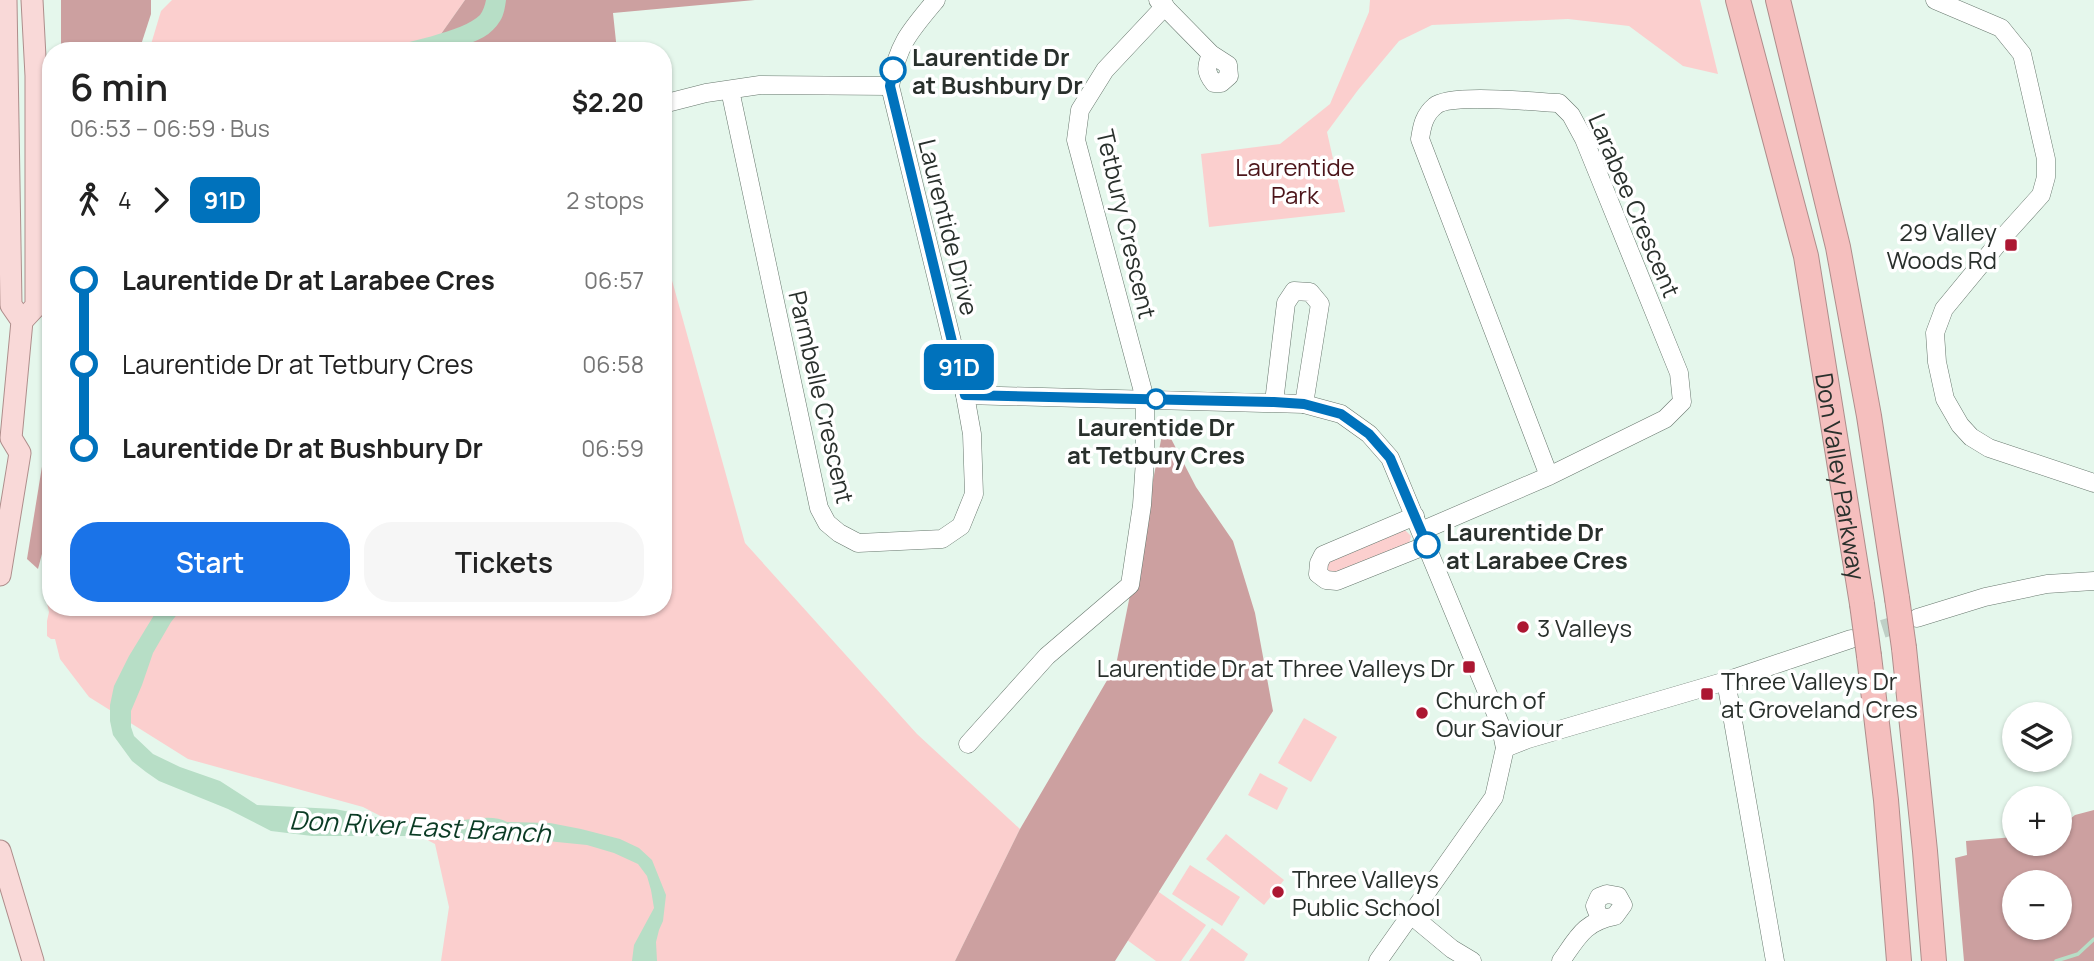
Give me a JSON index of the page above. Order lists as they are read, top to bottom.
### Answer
{
  "streets": {
    "highway": ["Don Valley Parkway"],
    "street": [
      "Larabee Crescent",
      "Tetbury Crescent",
      "Laurentide Drive",
      "Parmbelle Crescent"
    ]
  },
  "crossings": [
    ["Laurentide Drive", "Parmbelle Crescent"]
  ],
  "water": ["Don River East Branch"],
  "parks": ["Laurentide Park"],
  "places": {
    "other": [
      "Laurentide Dr at Bushbury Dr",
      "Laurentide Dr at Tetbury Cres",
      "Laurentide Dr at Larabee Cres",
      "3 Valleys",
      "Church of Our Saviour",
      "Three Valleys Public School"
    ],
    "transit": ["29 Valley Woods Rd", "Laurentide Dr at Three Valleys Dr", "Three Valleys Dr at Groveland Cres"]
  },
  "lines": ["bus line 91D"],
  "page": {
    "on_map": "91D",
    "heading": ["6 min", "06:53 – 06:59 · Bus", "$2.20"],
    "legs": ["4", "91D", "2 stops"],
    "list": [
      {
        "name": "Laurentide Dr at Larabee Cres",
        "value": "06:57"
      },
      {
        "name": "Laurentide Dr at Tetbury Cres",
        "value": "06:58"
      },
      {
        "name": "Laurentide Dr at Bushbury Dr",
        "value": "06:59"
      }
    ],
    "buttons": ["Start", "Tickets"],
    "map_buttons": ["+", "−"]
  }
}
